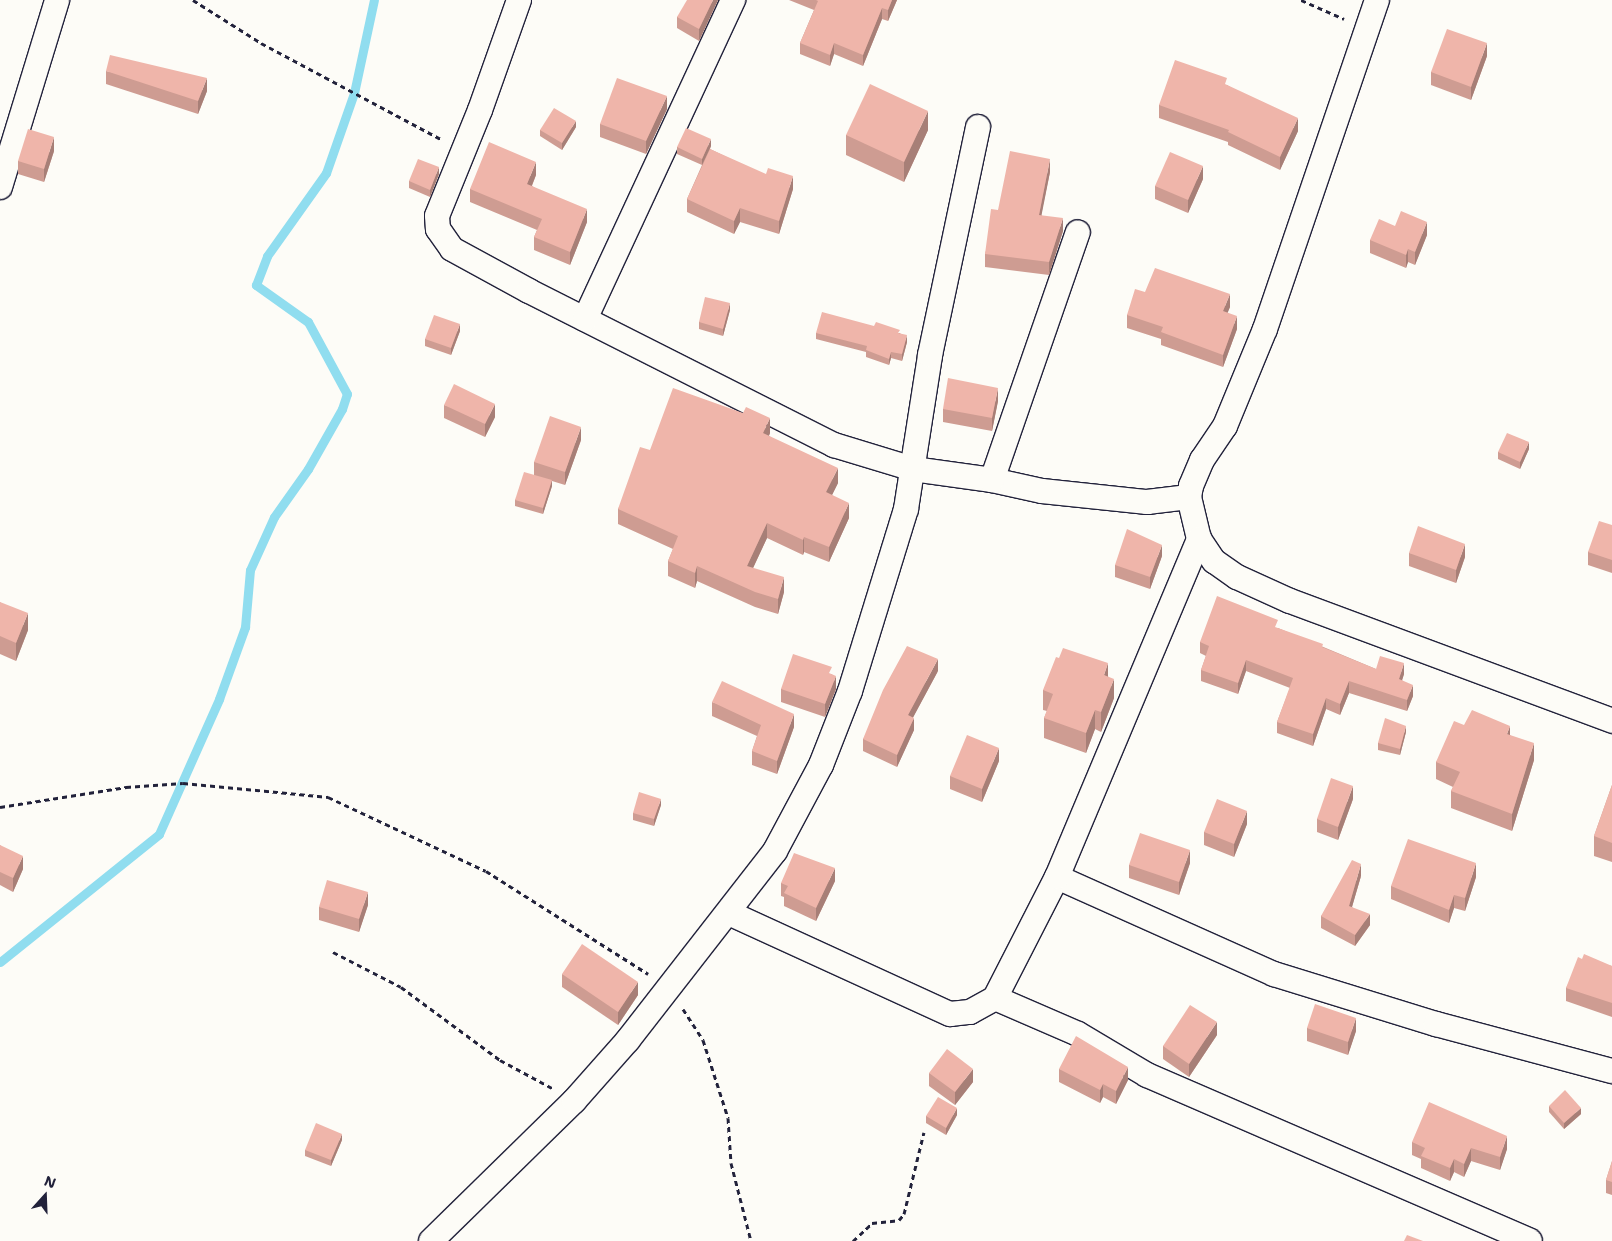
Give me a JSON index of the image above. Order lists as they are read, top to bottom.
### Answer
{
  "north": "top"
}
